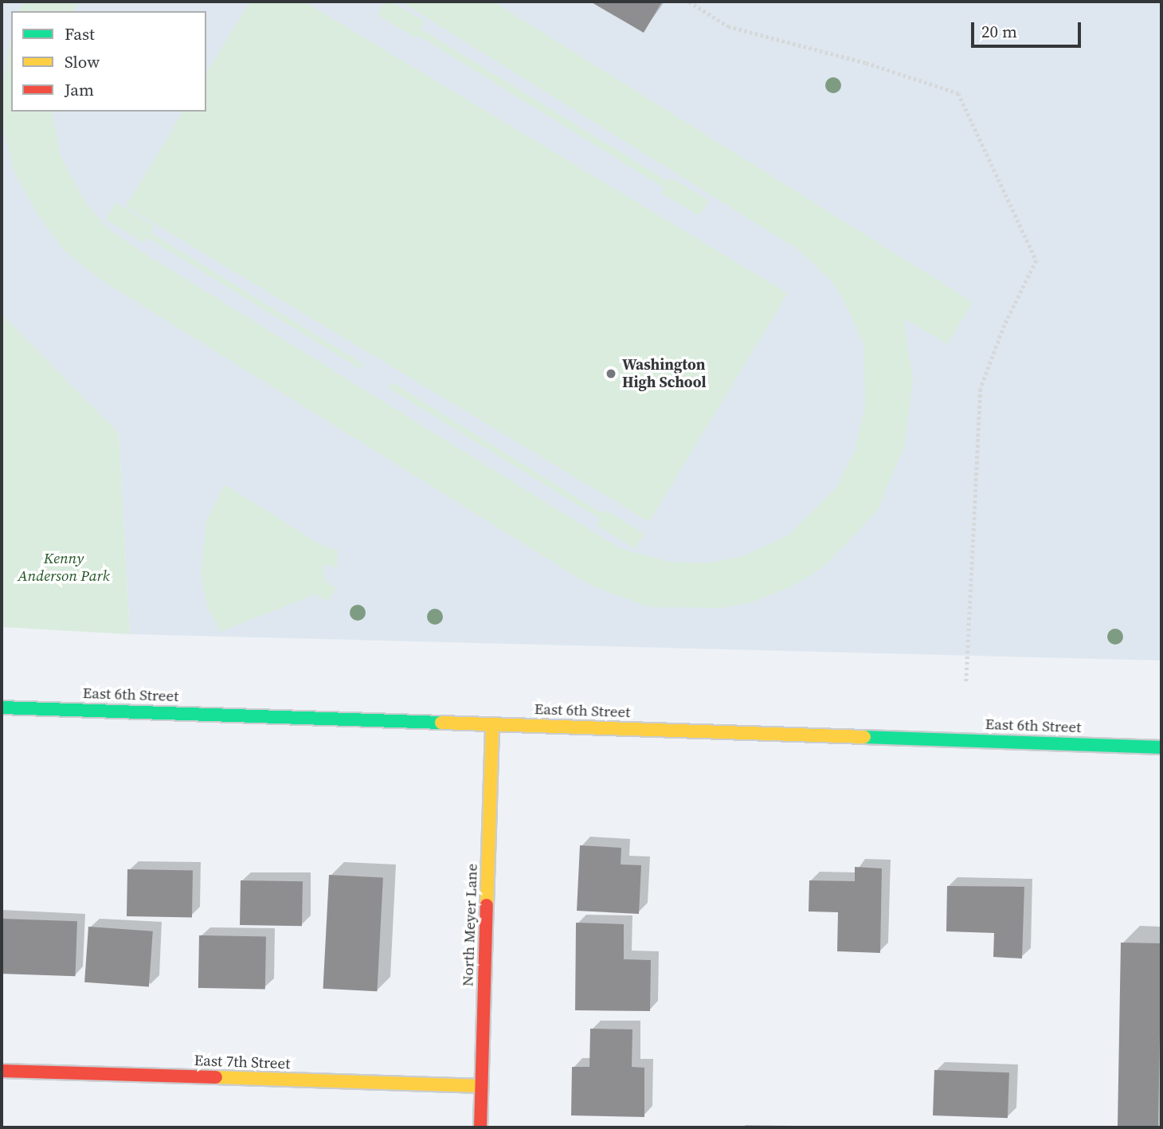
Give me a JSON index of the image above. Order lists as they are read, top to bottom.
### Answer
{
  "streets": {
    "main road": ["East 6th Street", "North Meyer Lane", "East 7th Street"]
  },
  "crossings": [
    ["East 6th Street", "North Meyer Lane"],
    ["North Meyer Lane", "East 7th Street"]
  ],
  "parks": ["Kenny Anderson Park"],
  "places": ["Washington High School"],
  "legend": ["Fast", "Slow", "Jam"],
  "scale_bar": "20 m"
}
